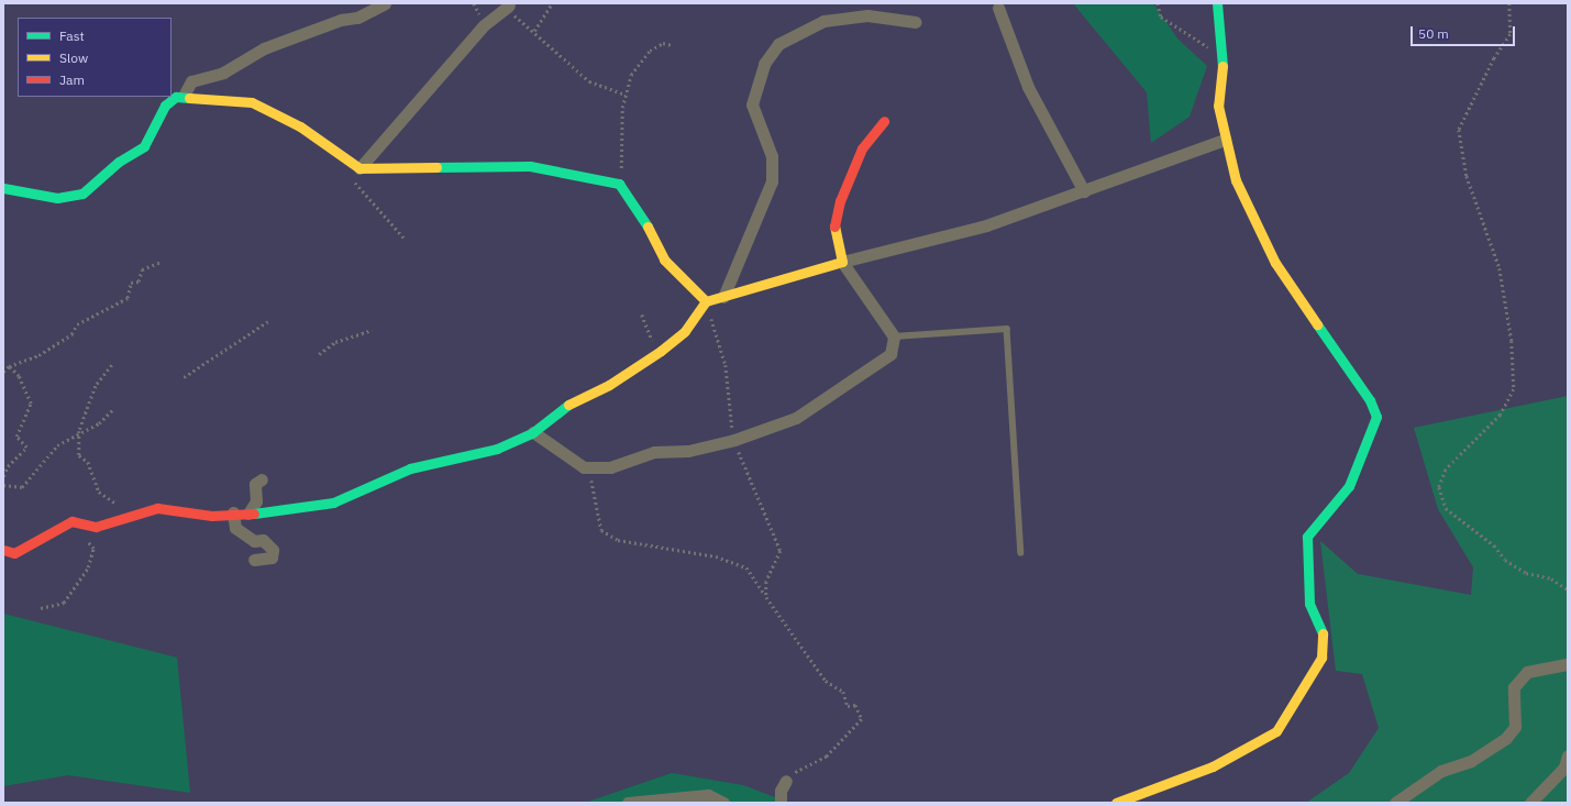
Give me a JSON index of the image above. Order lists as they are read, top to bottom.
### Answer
{
  "legend": ["Fast", "Slow", "Jam"],
  "scale_bar": "50 m"
}
